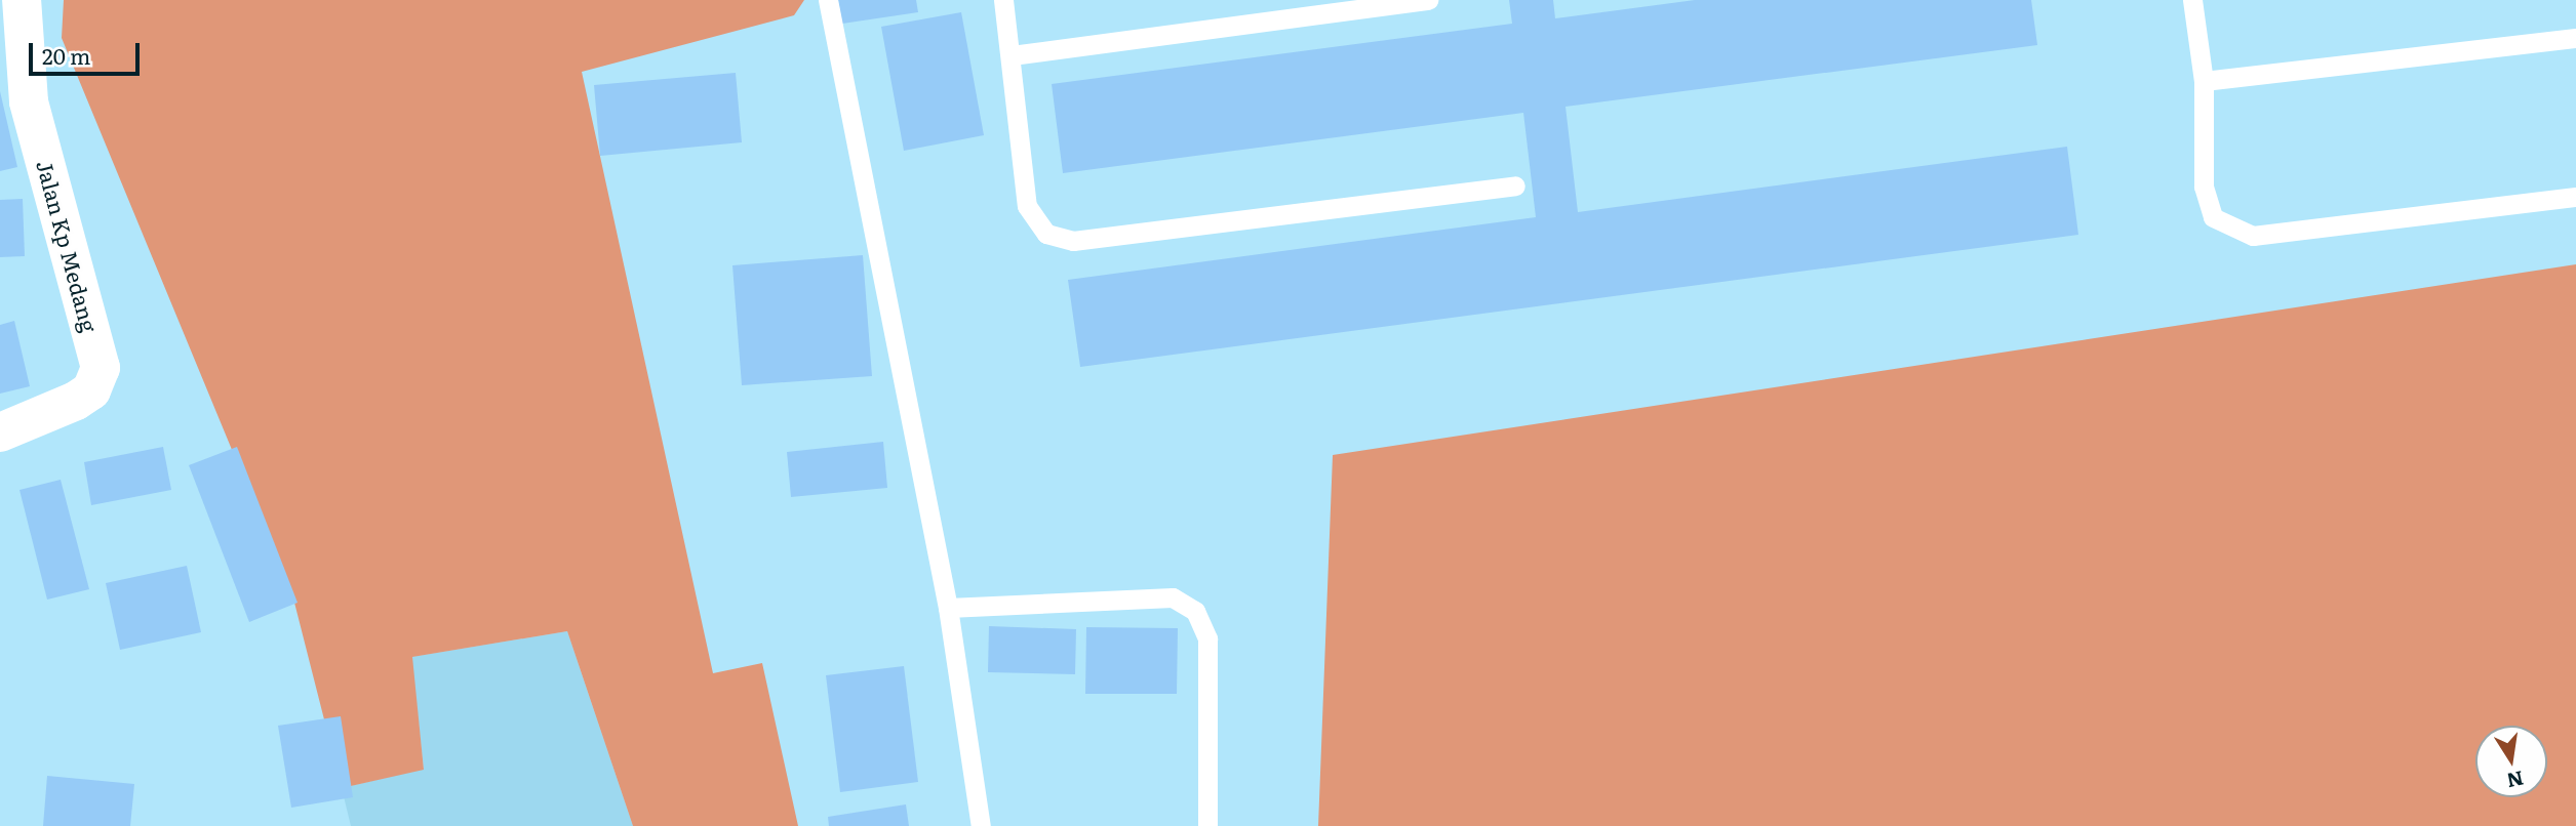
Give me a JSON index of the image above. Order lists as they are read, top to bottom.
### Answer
{
  "streets": {
    "street": ["Jalan Kp Medang"]
  },
  "scale_bar": "20 m",
  "north": "bottom"
}
